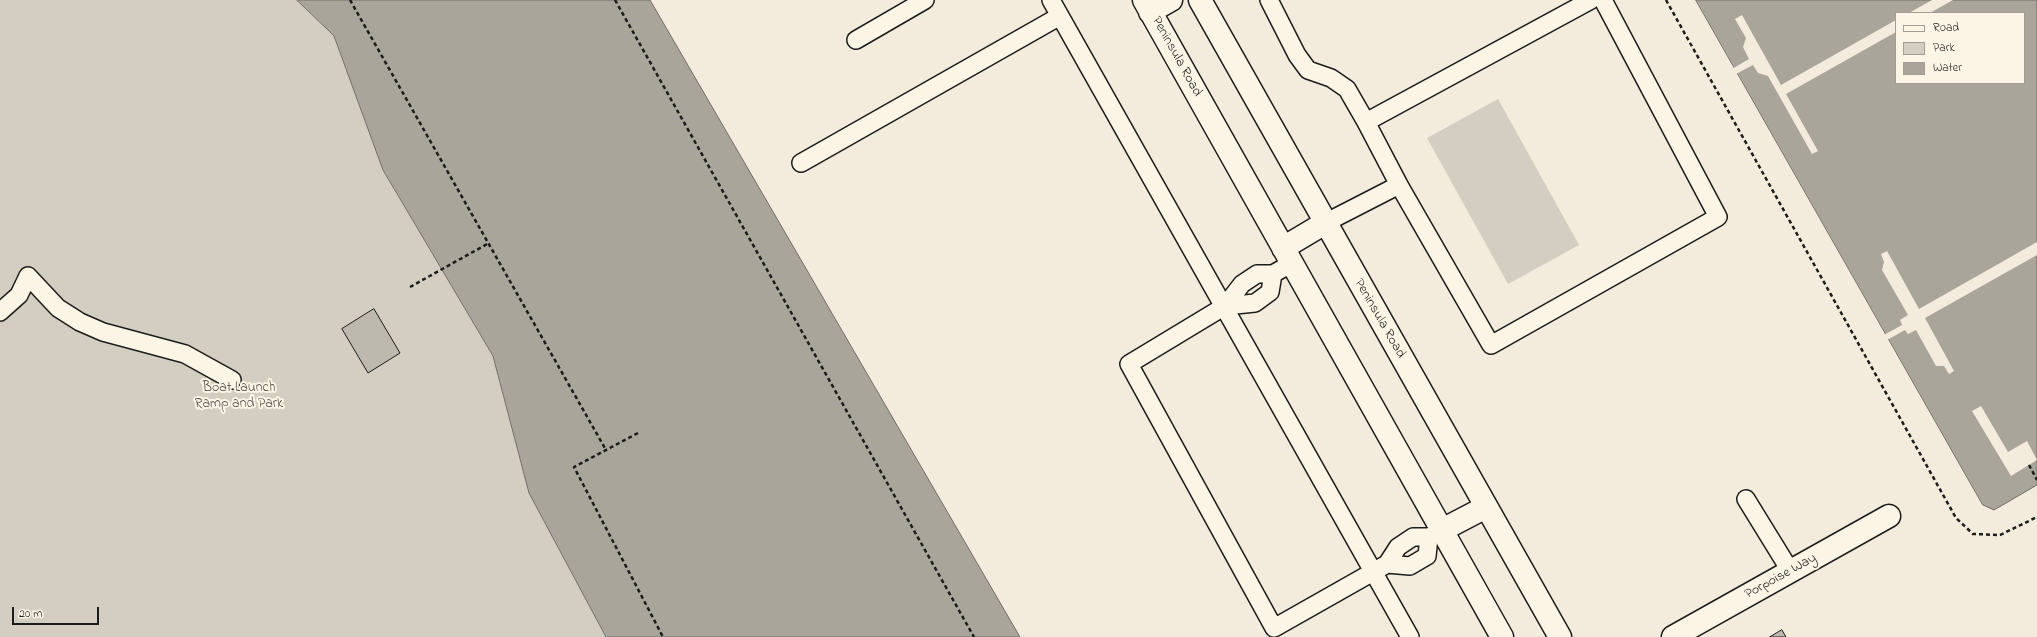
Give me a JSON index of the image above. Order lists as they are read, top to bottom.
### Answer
{
  "streets": {
    "street": ["Peninsula Road", "Porpoise Way"]
  },
  "parks": ["Boat Launch Ramp and Park"],
  "legend": ["Road", "Park", "Water"],
  "scale_bar": "20 m"
}
